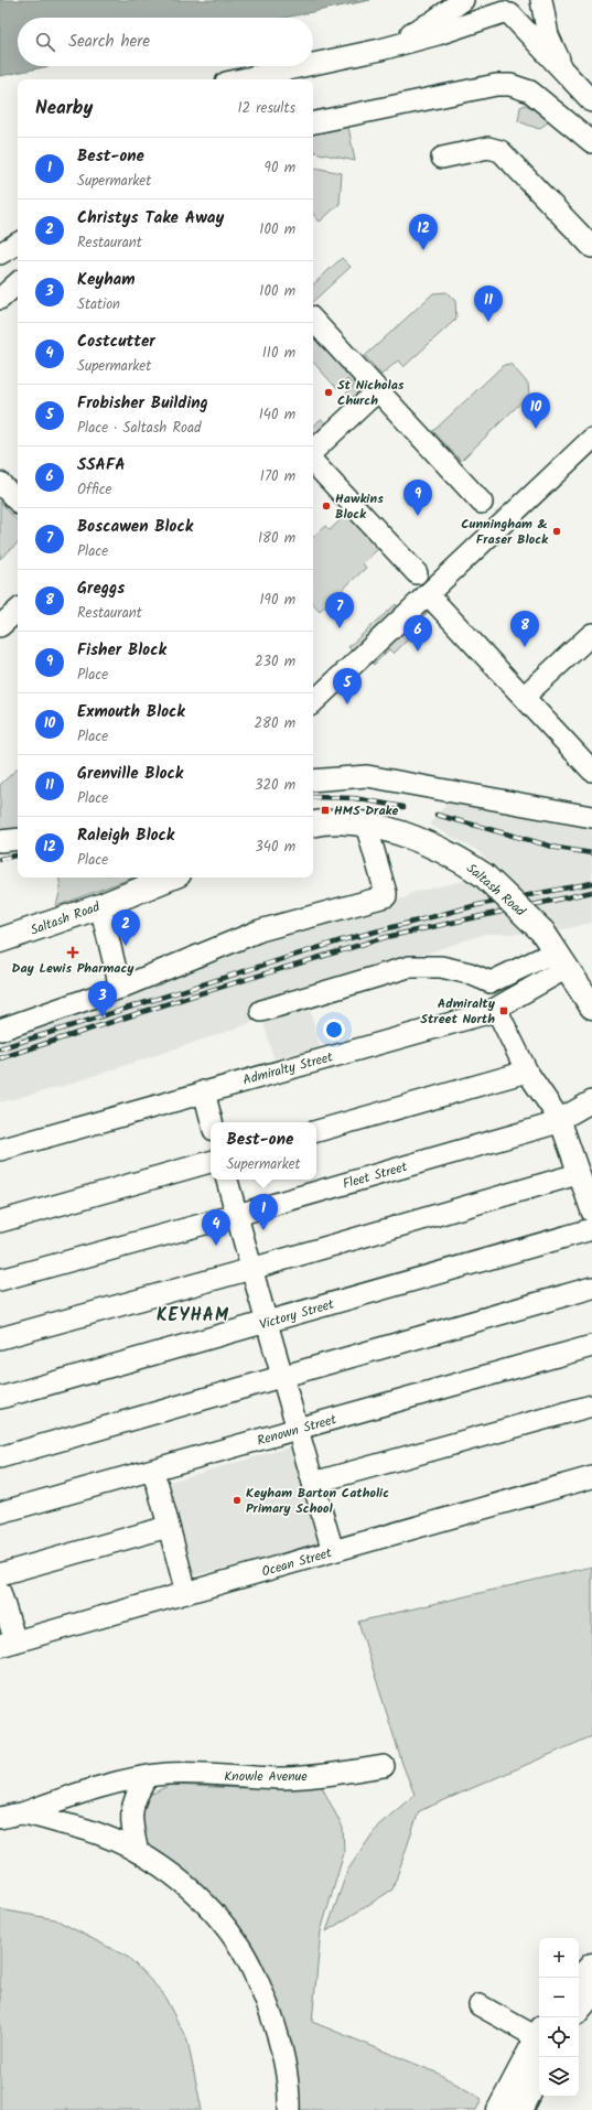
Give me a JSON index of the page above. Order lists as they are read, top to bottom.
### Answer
{
  "streets": {
    "main road": ["Saltash Road"],
    "street": [
      "Admiralty Street",
      "Fleet Street",
      "Victory Street",
      "Renown Street",
      "Ocean Street",
      "Knowle Avenue"
    ]
  },
  "crossings": [
    ["Saltash Road", "Admiralty Street"]
  ],
  "districts": ["KEYHAM"],
  "places": {
    "other": [
      "St Nicholas Church",
      "Hawkins Block",
      "Cunningham & Fraser Block",
      "Keyham Barton Catholic Primary School"
    ],
    "transit": ["HMS Drake", "Admiralty Street North"],
    "health": ["Day Lewis Pharmacy"]
  },
  "page": {
    "search": "Search here",
    "heading": ["Nearby", "12 results"],
    "list": [
      {
        "mark": "1",
        "name": "Best-one",
        "note": "Supermarket",
        "value": "90 m"
      },
      {
        "mark": "2",
        "name": "Christys Take Away",
        "note": "Restaurant",
        "value": "100 m"
      },
      {
        "mark": "3",
        "name": "Keyham",
        "note": "Station",
        "value": "100 m"
      },
      {
        "mark": "4",
        "name": "Costcutter",
        "note": "Supermarket",
        "value": "110 m"
      },
      {
        "mark": "5",
        "name": "Frobisher Building",
        "note": "Place · Saltash Road",
        "value": "140 m"
      },
      {
        "mark": "6",
        "name": "SSAFA",
        "note": "Office",
        "value": "170 m"
      },
      {
        "mark": "7",
        "name": "Boscawen Block",
        "note": "Place",
        "value": "180 m"
      },
      {
        "mark": "8",
        "name": "Greggs",
        "note": "Restaurant",
        "value": "190 m"
      },
      {
        "mark": "9",
        "name": "Fisher Block",
        "note": "Place",
        "value": "230 m"
      },
      {
        "mark": "10",
        "name": "Exmouth Block",
        "note": "Place",
        "value": "280 m"
      },
      {
        "mark": "11",
        "name": "Grenville Block",
        "note": "Place",
        "value": "320 m"
      },
      {
        "mark": "12",
        "name": "Raleigh Block",
        "note": "Place",
        "value": "340 m"
      }
    ],
    "pins": [
      "12",
      "11",
      "10",
      "9",
      "7",
      "8",
      "6",
      "5",
      "2",
      "3",
      "1",
      "4"
    ],
    "popup": ["Best-one", "Supermarket"],
    "map_buttons": ["+", "−"]
  }
}
